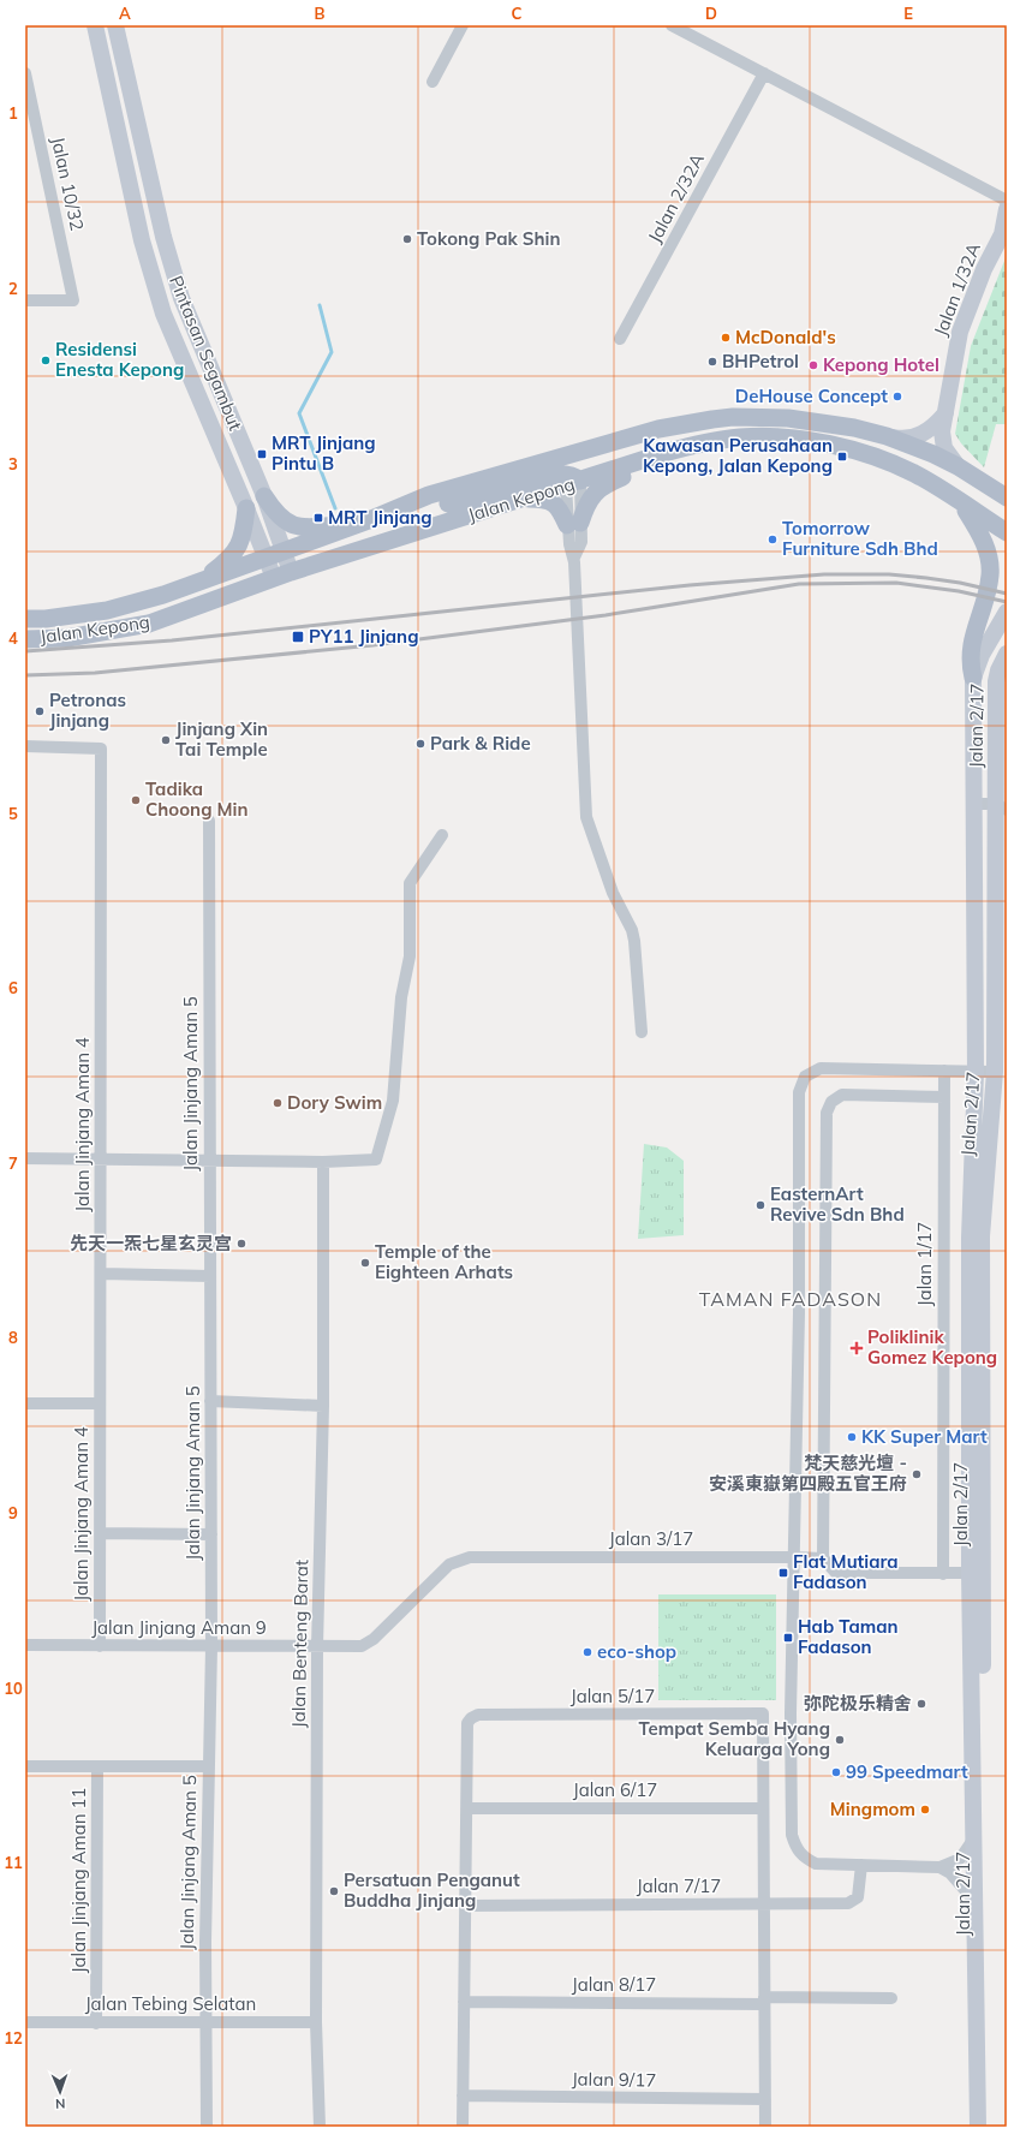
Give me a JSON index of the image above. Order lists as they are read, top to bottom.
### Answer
{
  "streets": {
    "main road": ["Jalan Kepong"],
    "street": [
      "Jalan 10/32",
      "Jalan 2/32A",
      "Jalan 1/32A",
      "Pintasan Segambut",
      "Jalan 2/17",
      "Jalan Jinjang Aman 5",
      "Jalan Jinjang Aman 4",
      "Jalan 1/17",
      "Jalan 3/17",
      "Jalan Jinjang Aman 9",
      "Jalan Benteng Barat",
      "Jalan 5/17",
      "Jalan 6/17",
      "Jalan Jinjang Aman 11",
      "Jalan 7/17",
      "Jalan 8/17",
      "Jalan Tebing Selatan",
      "Jalan 9/17"
    ]
  },
  "crossings": [
    ["Jalan 1/32A", "Jalan Kepong"],
    ["Pintasan Segambut", "Jalan Kepong"],
    ["Jalan 2/17", "Jalan 1/17"],
    ["Jalan 2/17", "Jalan 3/17"],
    ["Jalan 2/17", "Jalan 7/17"],
    ["Jalan Jinjang Aman 5", "Jalan Jinjang Aman 9"],
    ["Jalan Jinjang Aman 5", "Jalan Tebing Selatan"],
    ["Jalan Jinjang Aman 4", "Jalan Jinjang Aman 9"],
    ["Jalan 3/17", "Jalan Jinjang Aman 9"],
    ["Jalan Jinjang Aman 9", "Jalan Benteng Barat"],
    ["Jalan Benteng Barat", "Jalan Tebing Selatan"],
    ["Jalan 5/17", "Jalan 6/17"],
    ["Jalan Jinjang Aman 11", "Jalan Tebing Selatan"]
  ],
  "districts": ["TAMAN FADASON"],
  "places": {
    "other": [
      "Tokong Pak Shin",
      "McDonald's",
      "Residensi Enesta Kepong",
      "BHPetrol",
      "Kepong Hotel",
      "DeHouse Concept",
      "Tomorrow Furniture Sdh Bhd",
      "Petronas Jinjang",
      "Jinjang Xin Tai Temple",
      "Park & Ride",
      "Tadika Choong Min",
      "Dory Swim",
      "EasternArt Revive Sdn Bhd",
      "先天一炁七星玄灵宫",
      "Temple of the Eighteen Arhats",
      "KK Super Mart",
      "梵天慈光壇 - 安溪東嶽第四殿五官王府",
      "eco-shop",
      "弥陀极乐精舍",
      "Tempat Semba Hyang Keluarga Yong",
      "99 Speedmart",
      "Mingmom",
      "Persatuan Penganut Buddha Jinjang"
    ],
    "transit": [
      "MRT Jinjang Pintu B",
      "Kawasan Perusahaan Kepong, Jalan Kepong",
      "MRT Jinjang",
      "PY11 Jinjang",
      "Flat Mutiara Fadason",
      "Hab Taman Fadason"
    ],
    "health": ["Poliklinik Gomez Kepong"]
  },
  "north": "bottom",
  "grid": {
    "columns": [
      "A",
      "B",
      "C",
      "D",
      "E"
    ],
    "rows": [
      "1",
      "2",
      "3",
      "4",
      "5",
      "6",
      "7",
      "8",
      "9",
      "10",
      "11",
      "12"
    ]
  }
}
